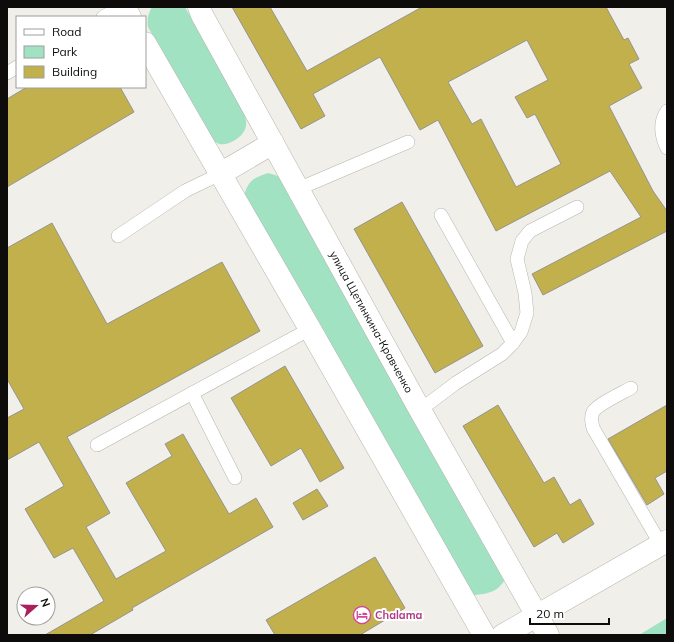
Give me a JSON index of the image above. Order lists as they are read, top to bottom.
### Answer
{
  "streets": {
    "street": ["улица Щетинкина-Кравченко"]
  },
  "places": {
    "hotel": ["Chalama"]
  },
  "legend": ["Road", "Park", "Building"],
  "scale_bar": "20 m",
  "north": "right"
}
